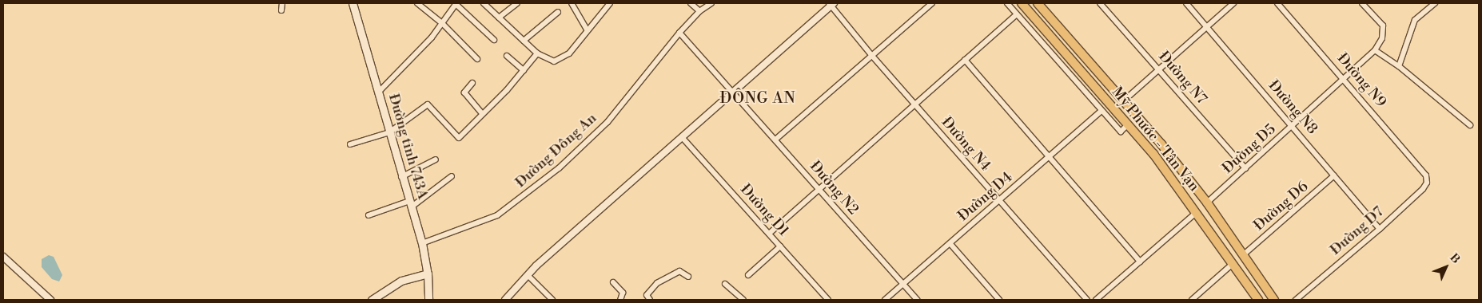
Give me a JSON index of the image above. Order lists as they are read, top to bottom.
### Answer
{
  "streets": {
    "main road": ["Mỹ Phước - Tân Vạn", "Đường tỉnh 743A"],
    "street": [
      "Đường N7",
      "Đường N9",
      "Đường N8",
      "Đường N4",
      "Đường D5",
      "Đường Đông An",
      "Đường N2",
      "Đường D4",
      "Đường D6",
      "Đường D1",
      "Đường D7"
    ]
  },
  "crossings": [
    ["Đường N7", "Đường D5"],
    ["Đường N9", "Đường D5"],
    ["Đường N9", "Đường D7"],
    ["Đường N8", "Đường D5"],
    ["Đường N8", "Đường D6"],
    ["Đường N8", "Đường D7"],
    ["Mỹ Phước - Tân Vạn", "Đường D5"],
    ["Mỹ Phước - Tân Vạn", "Đường D6"],
    ["Đường N4", "Đường D4"],
    ["Đường tỉnh 743A", "Đường Đông An"],
    ["Đường Đông An", "Đường N2"],
    ["Đường N2", "Đường D4"]
  ],
  "districts": ["ĐÔNG AN"],
  "north": "top right"
}
